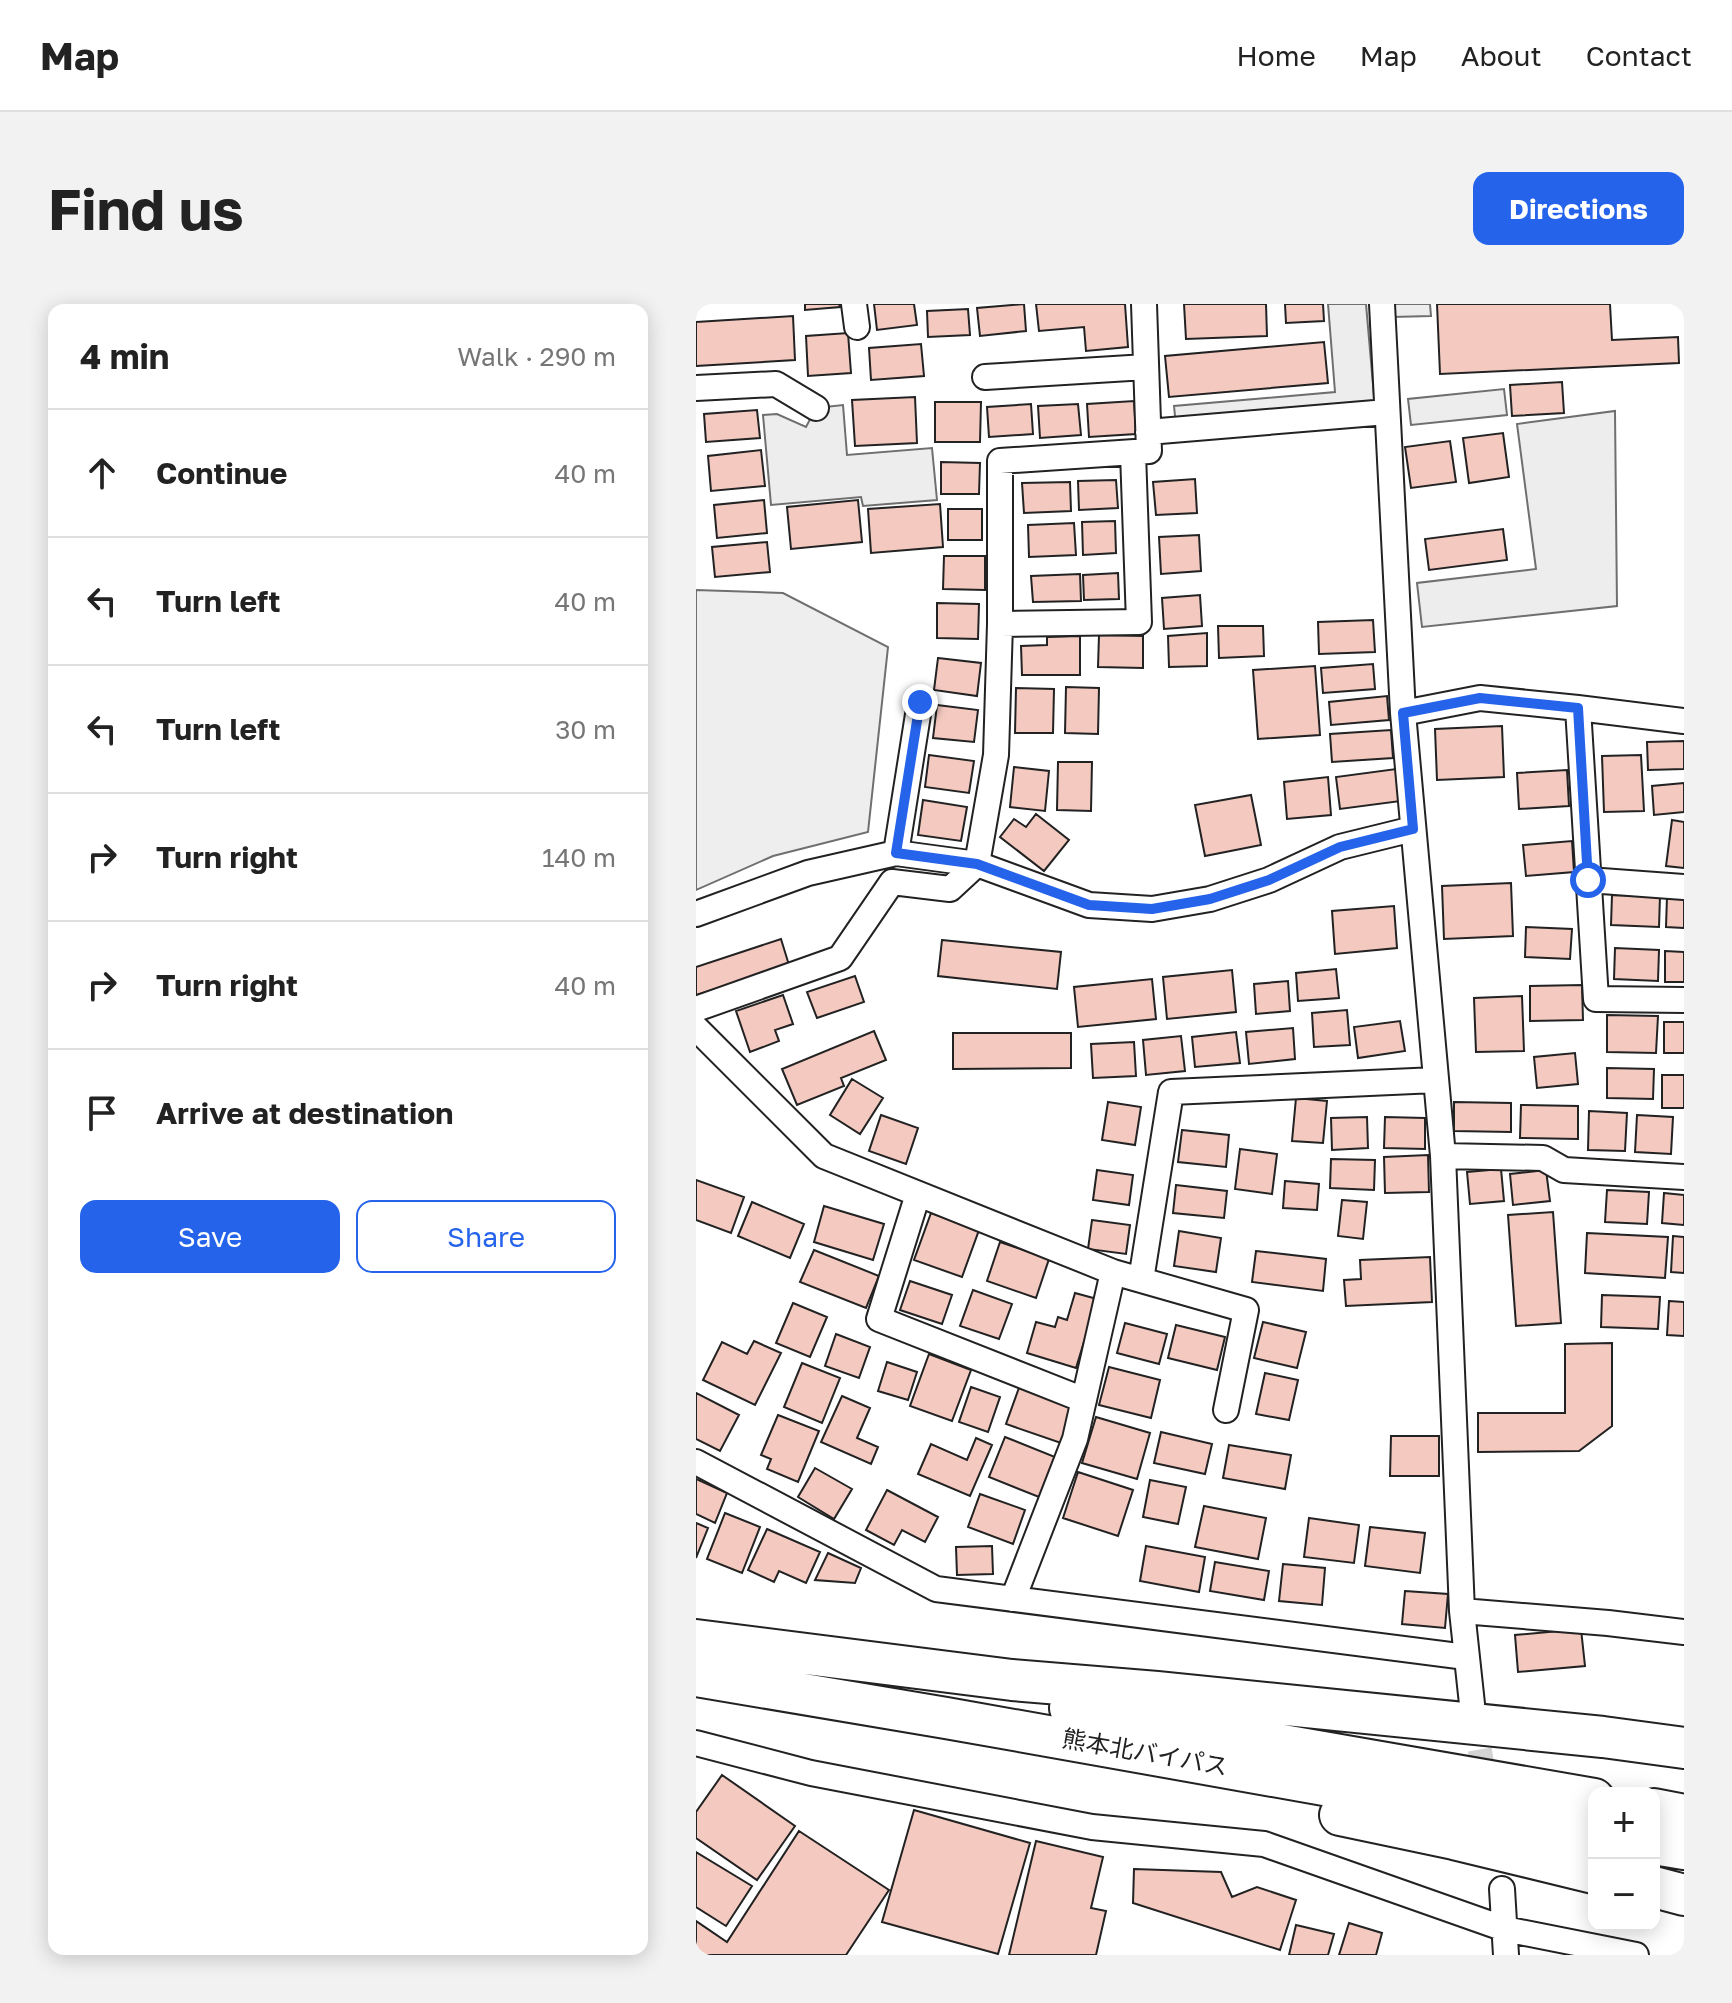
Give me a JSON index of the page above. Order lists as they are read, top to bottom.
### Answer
{
  "streets": {
    "highway": ["熊本北バイパス"]
  },
  "page": {
    "header": "Map",
    "nav": [
      "Home",
      "Map",
      "About",
      "Contact"
    ],
    "buttons": [
      "Directions",
      ["Save", "Share"]
    ],
    "title": "Find us",
    "heading": ["4 min", "Walk · 290 m"],
    "list": [
      ["Continue", "40 m"],
      ["Turn left", "40 m"],
      ["Turn left", "30 m"],
      ["Turn right", "140 m"],
      ["Turn right", "40 m"],
      "Arrive at destination"
    ],
    "map_buttons": ["+", "−"]
  }
}
